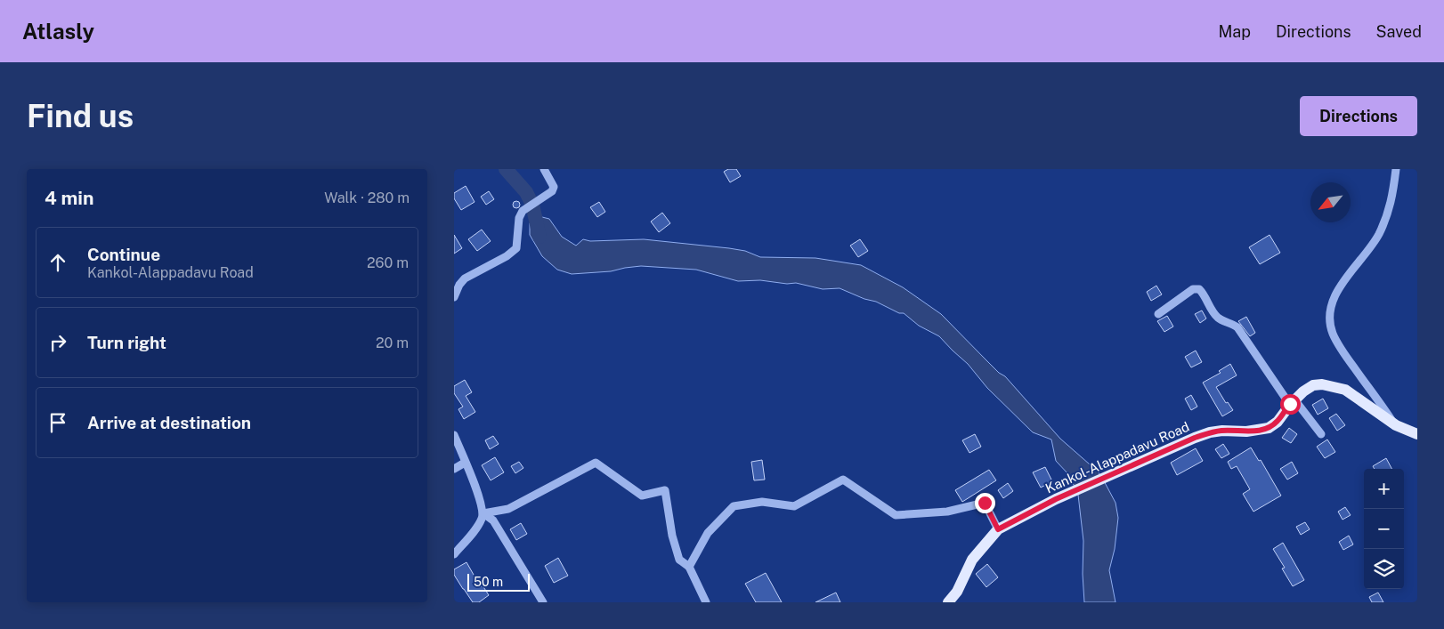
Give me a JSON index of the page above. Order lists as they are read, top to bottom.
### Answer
{
  "streets": {
    "main road": ["Kankol-Alappadavu Road"]
  },
  "scale_bar": "50 m",
  "north": "bottom left",
  "page": {
    "header": "Atlasly",
    "nav": ["Map", "Directions", "Saved"],
    "buttons": "Directions",
    "title": "Find us",
    "heading": ["4 min", "Walk · 280 m"],
    "list": [
      ["Continue", "Kankol-Alappadavu Road", "260 m"],
      ["Turn right", "20 m"],
      "Arrive at destination"
    ],
    "map_buttons": ["+", "−"],
    "scale": "50 m"
  }
}
